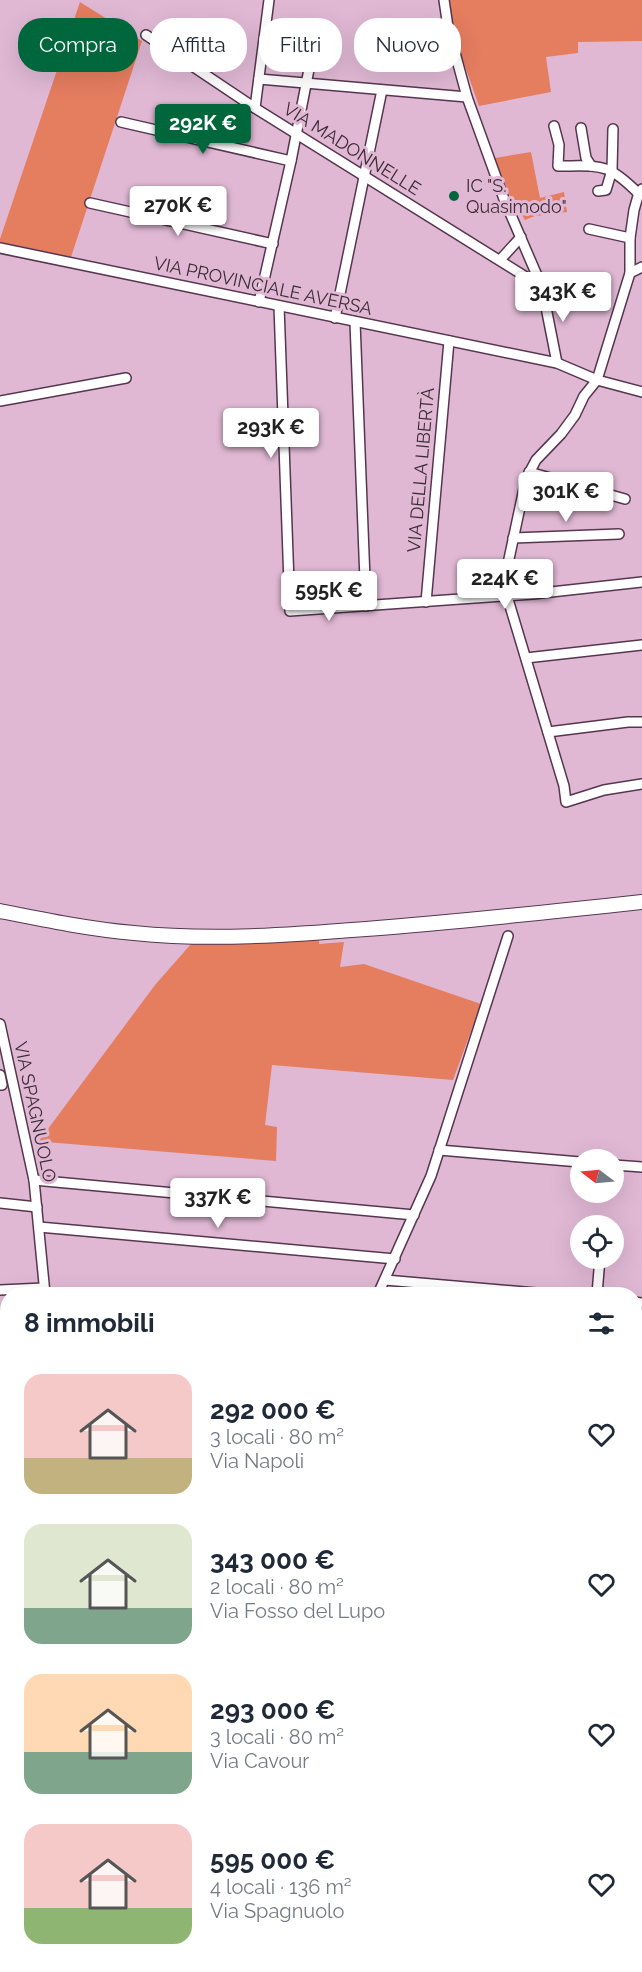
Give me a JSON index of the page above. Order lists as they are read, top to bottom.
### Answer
{
  "streets": {
    "street": [
      "VIA MADONNELLE",
      "VIA PROVINCIALE AVERSA",
      "VIA DELLA LIBERTÀ",
      "VIA SPAGNUOLO"
    ]
  },
  "crossings": [
    ["VIA PROVINCIALE AVERSA", "VIA DELLA LIBERTÀ"]
  ],
  "places": ["IC \"S. Quasimodo\""],
  "north": "left",
  "page": {
    "chip": [
      "Compra",
      "Affitta",
      "Filtri",
      "Nuovo"
    ],
    "price": [
      "292K €",
      "270K €",
      "343K €",
      "293K €",
      "301K €",
      "224K €",
      "595K €",
      "337K €"
    ],
    "heading": "8 immobili",
    "list": [
      {
        "name": "292 000 €",
        "note": "3 locali · 80 m² · Via Napoli"
      },
      {
        "name": "343 000 €",
        "note": "2 locali · 80 m² · Via Fosso del Lupo"
      },
      {
        "name": "293 000 €",
        "note": "3 locali · 80 m² · Via Cavour"
      },
      {
        "name": "595 000 €",
        "note": "4 locali · 136 m² · Via Spagnuolo"
      }
    ]
  }
}
